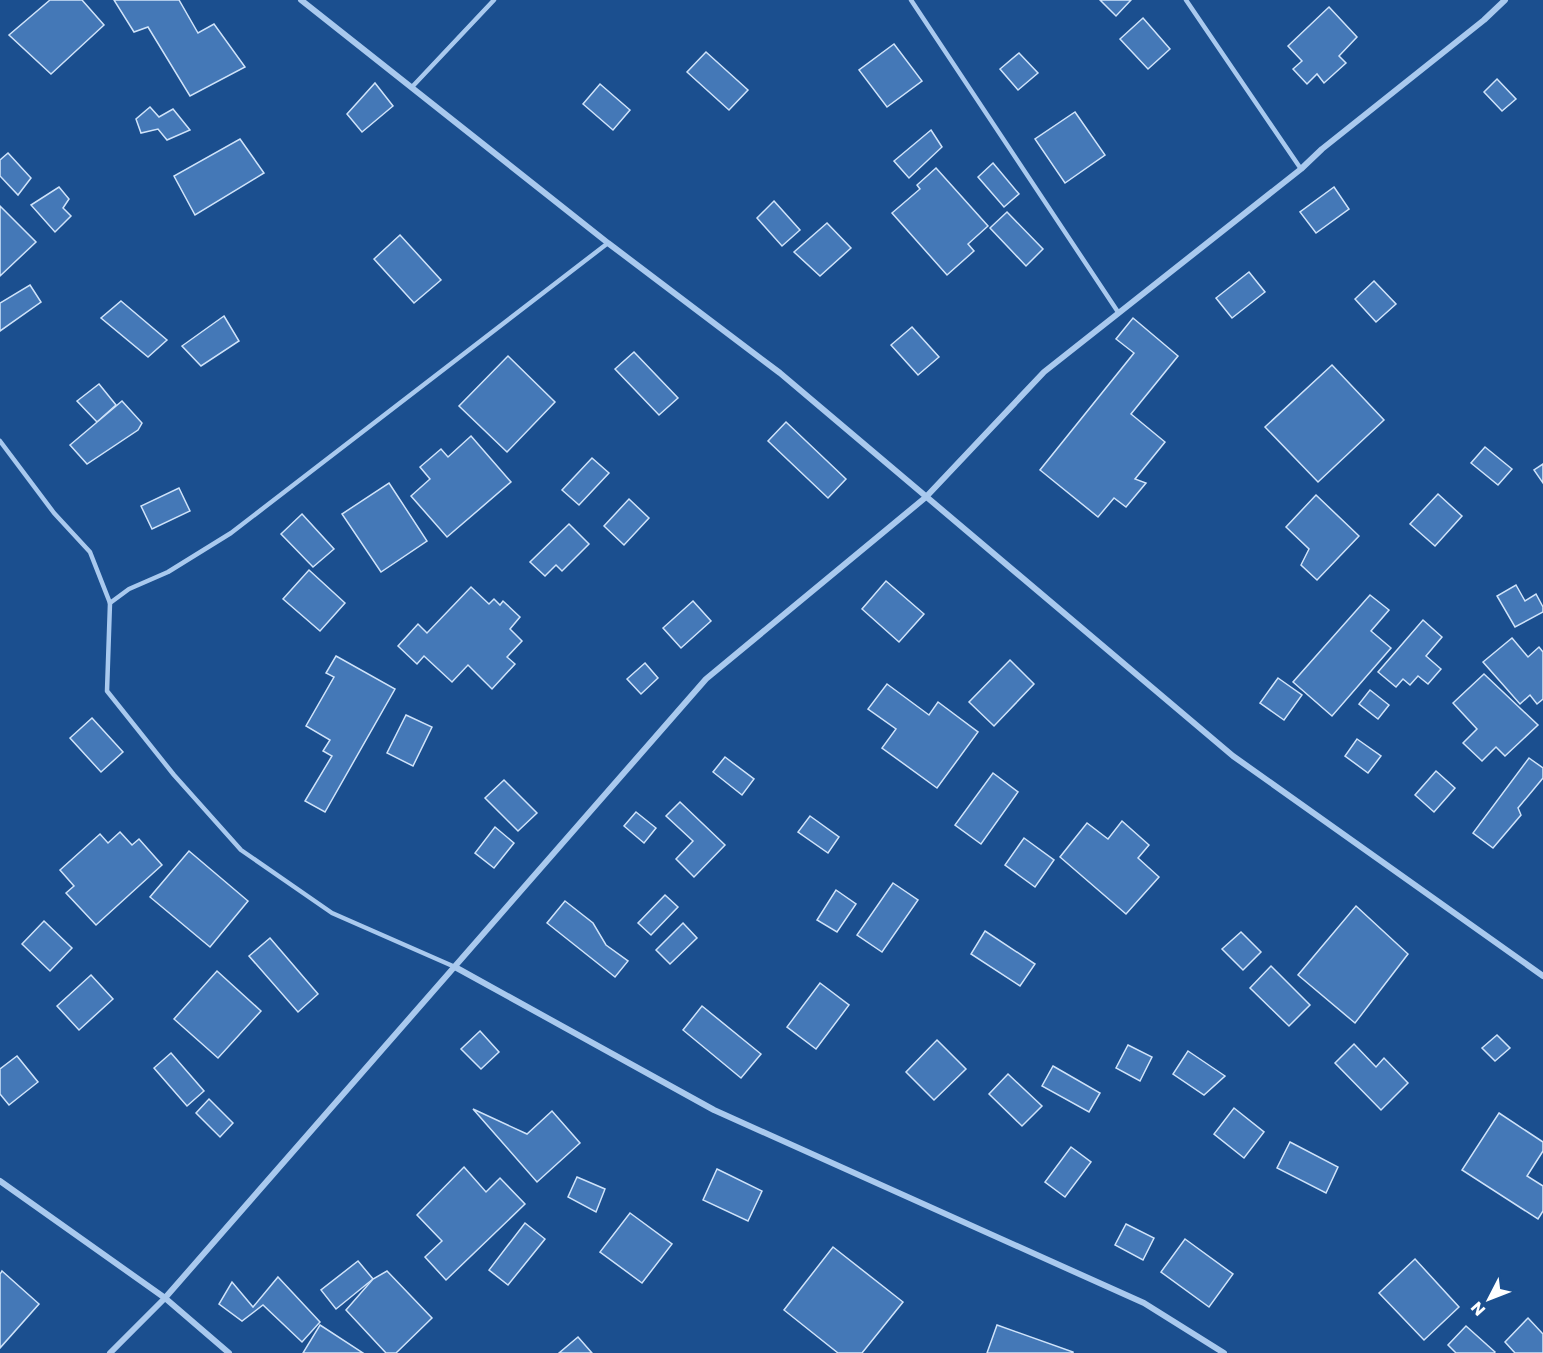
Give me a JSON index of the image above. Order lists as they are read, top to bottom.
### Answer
{
  "north": "bottom left"
}
